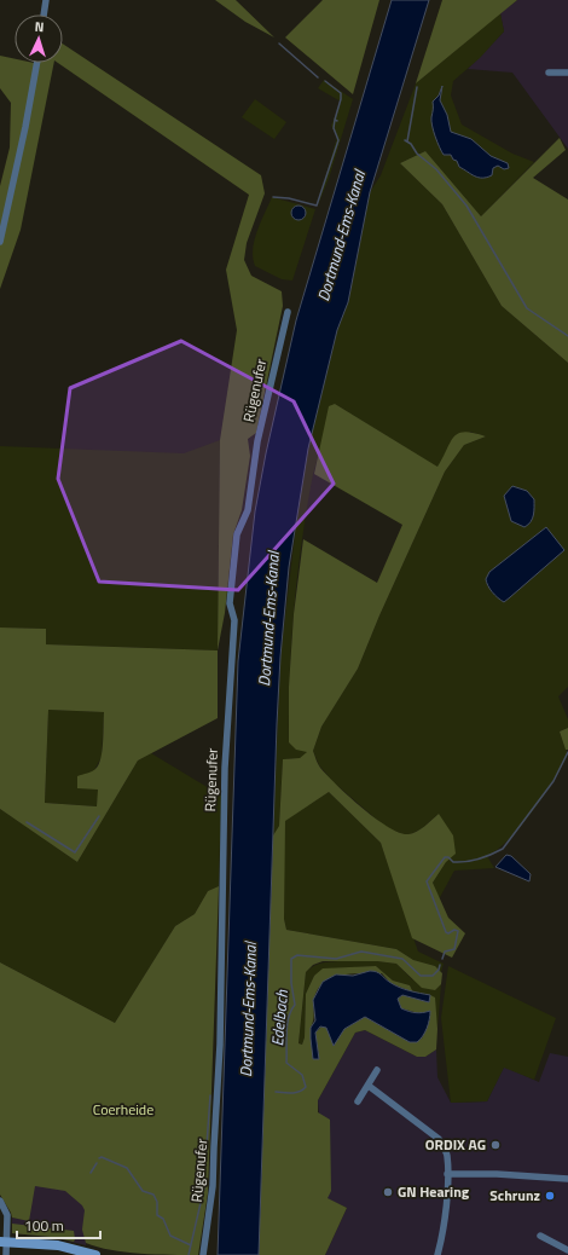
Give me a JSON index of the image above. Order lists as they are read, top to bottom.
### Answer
{
  "streets": {
    "street": ["Rügenufer"]
  },
  "water": ["Dortmund-Ems-Kanal", "Edelbach"],
  "parks": ["Coerheide"],
  "places": ["ORDIX AG", "GN Hearing", "Schrunz"],
  "scale_bar": "100 m",
  "north": "top"
}
